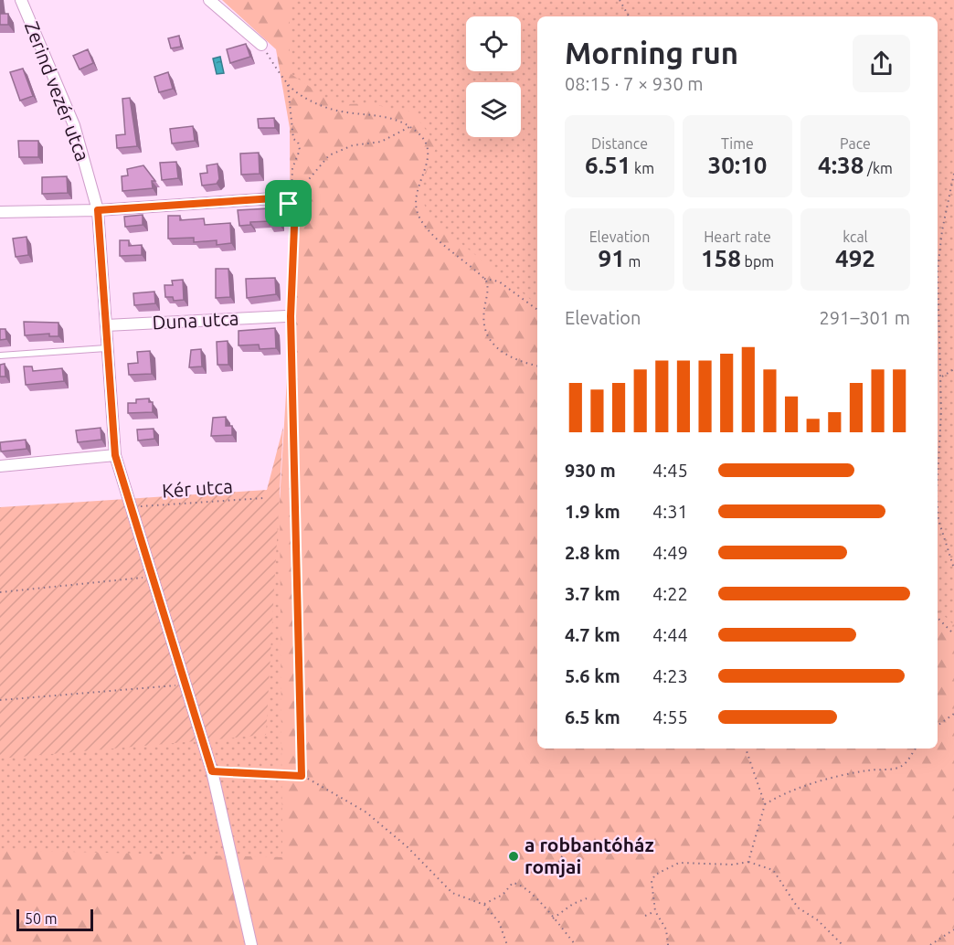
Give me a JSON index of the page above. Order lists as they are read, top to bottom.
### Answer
{
  "streets": {
    "street": ["Zerind vezér utca", "Duna utca"],
    "path": ["Kér utca"]
  },
  "crossings": [
    ["Zerind vezér utca", "Duna utca"],
    ["Zerind vezér utca", "Kér utca"]
  ],
  "places": ["a robbantóház romjai"],
  "scale_bar": "50 m",
  "page": {
    "heading": ["Morning run", "08:15 · 7 × 930 m"],
    "stats": [
      ["Distance", "6.51 km"],
      ["Time", "30:10"],
      ["Pace", "4:38 /km"],
      ["Elevation", "91 m"],
      ["Heart rate", "158 bpm"],
      ["kcal", "492"]
    ],
    "chart": ["Elevation", "291–301 m"],
    "list": [
      {
        "name": "930 m",
        "note": "4:45"
      },
      {
        "name": "1.9 km",
        "note": "4:31"
      },
      {
        "name": "2.8 km",
        "note": "4:49"
      },
      {
        "name": "3.7 km",
        "note": "4:22"
      },
      {
        "name": "4.7 km",
        "note": "4:44"
      },
      {
        "name": "5.6 km",
        "note": "4:23"
      },
      {
        "name": "6.5 km",
        "note": "4:55"
      }
    ],
    "scale": "50 m"
  }
}
